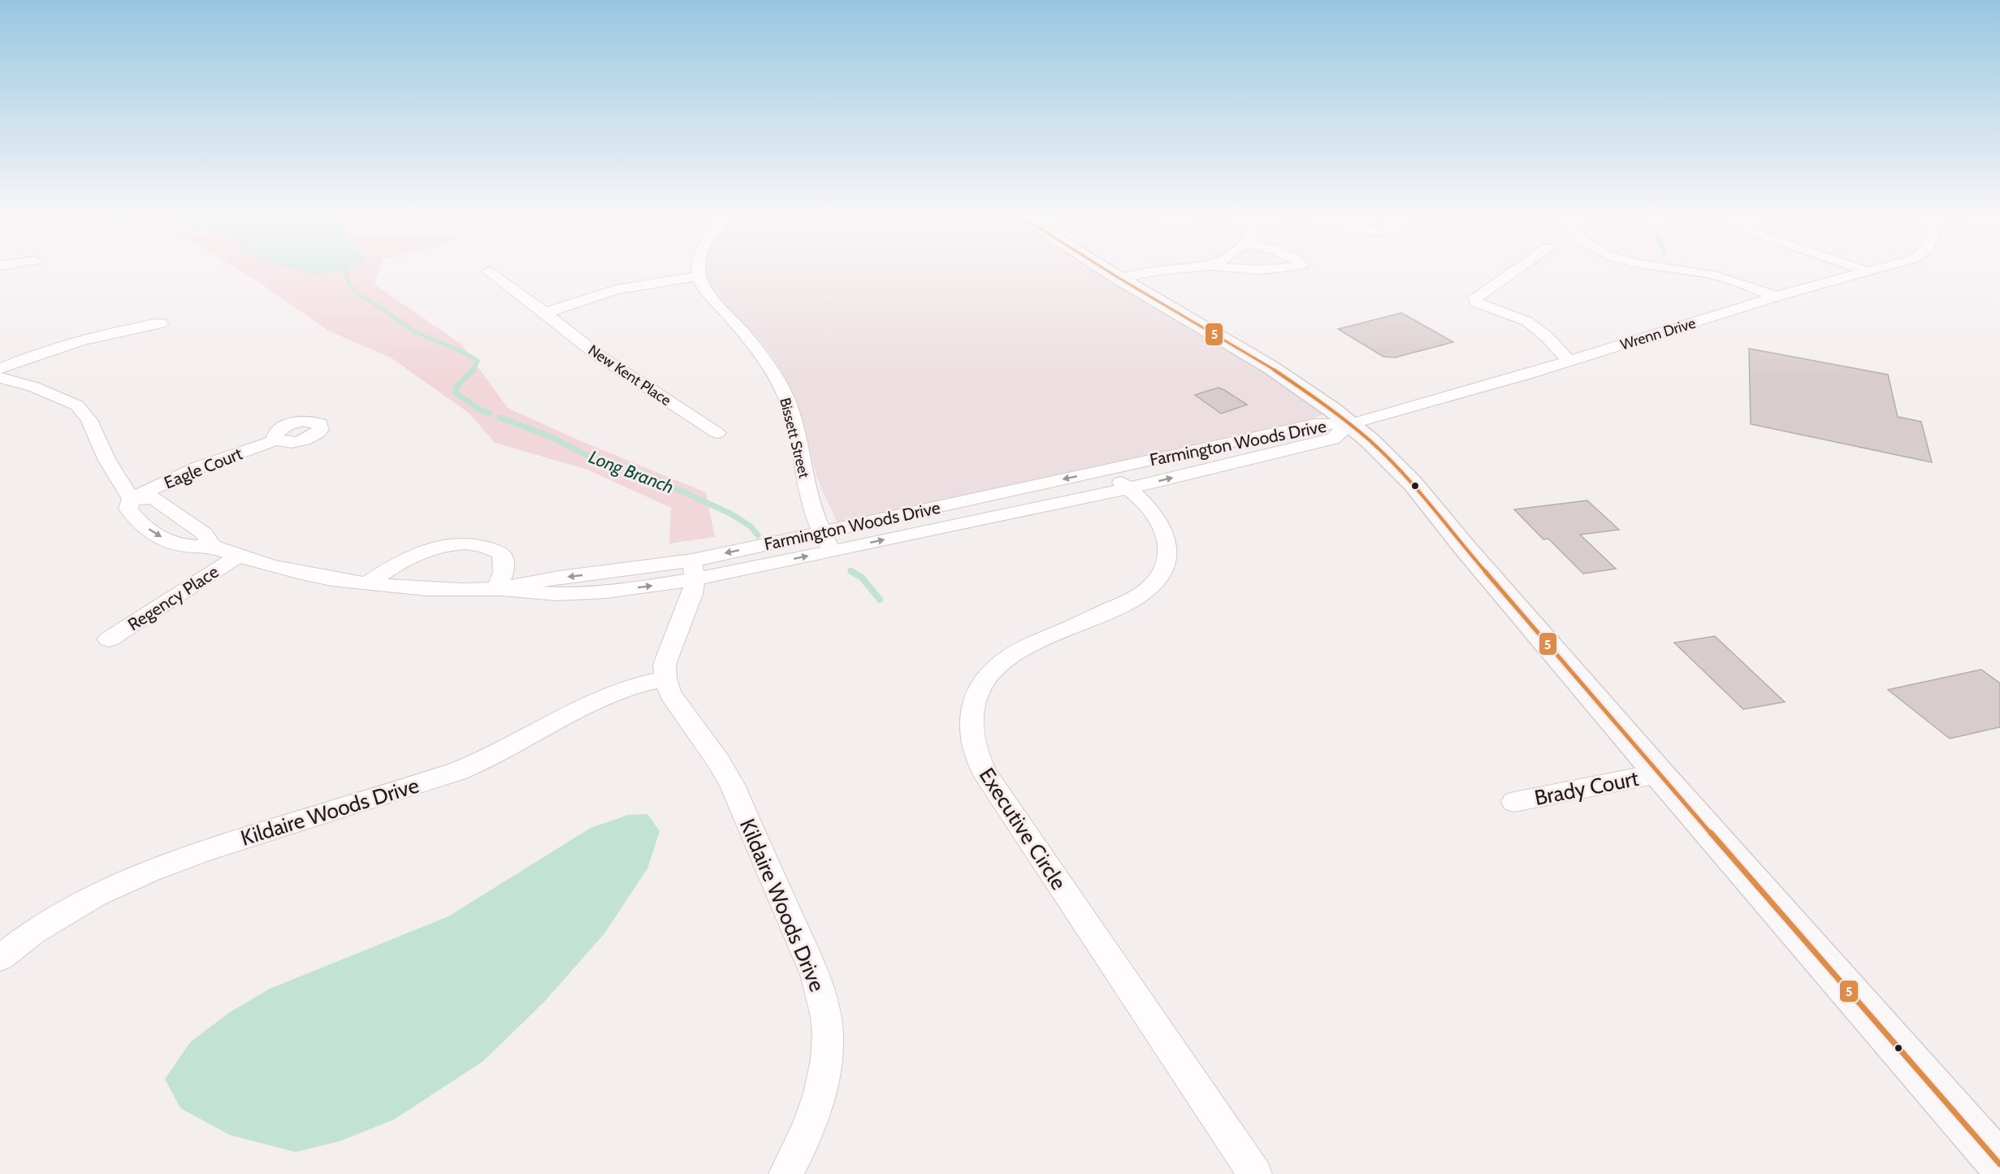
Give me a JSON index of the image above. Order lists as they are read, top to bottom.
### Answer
{
  "streets": {
    "street": [
      "Wrenn Drive",
      "New Kent Place",
      "Bissett Street",
      "Farmington Woods Drive",
      "Eagle Court",
      "Regency Place",
      "Brady Court",
      "Kildaire Woods Drive",
      "Executive Circle"
    ]
  },
  "crossings": [
    ["Wrenn Drive", "Farmington Woods Drive"],
    ["Bissett Street", "Farmington Woods Drive"],
    ["Farmington Woods Drive", "Eagle Court"],
    ["Farmington Woods Drive", "Regency Place"],
    ["Farmington Woods Drive", "Executive Circle"]
  ],
  "water": ["Long Branch"],
  "lines": ["transit line 5"]
}
